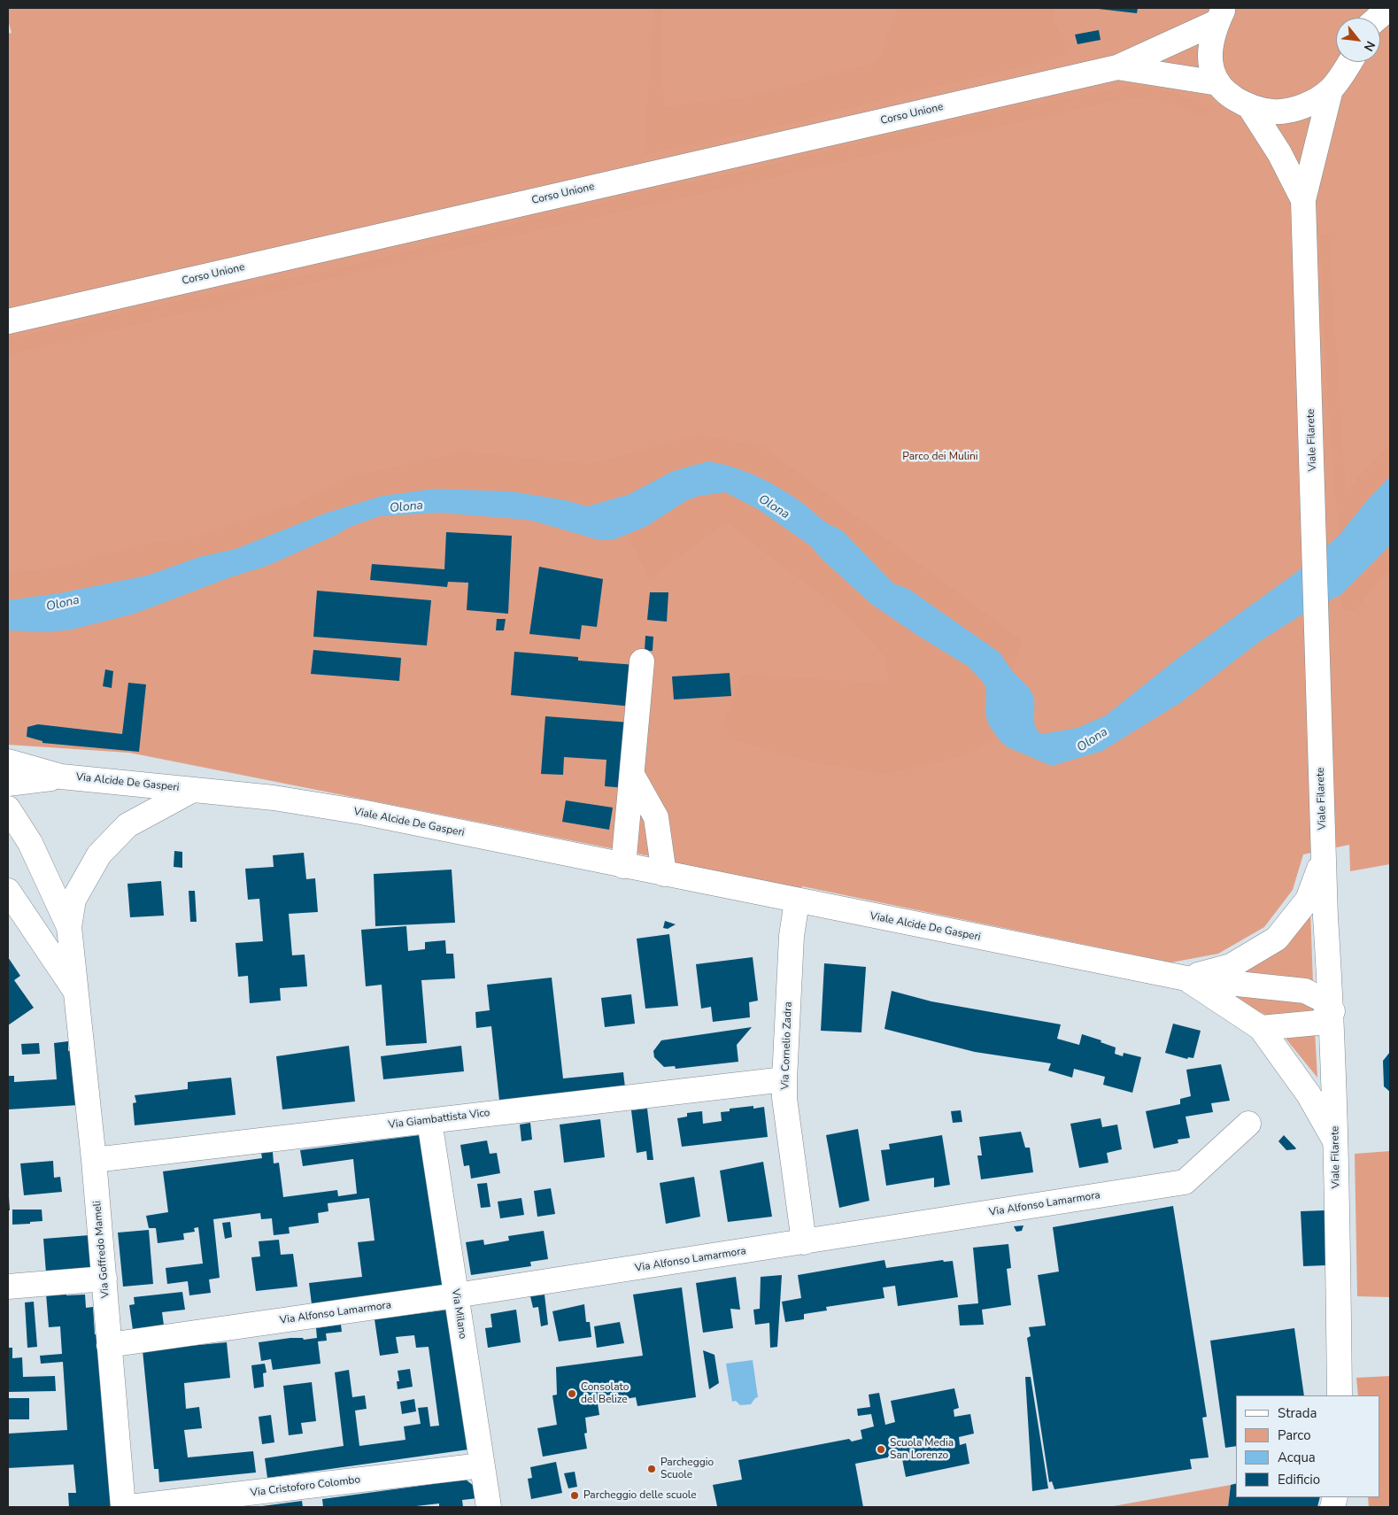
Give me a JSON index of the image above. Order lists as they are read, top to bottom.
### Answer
{
  "streets": {
    "street": [
      "Corso Unione",
      "Viale Filarete",
      "Via Alcide De Gasperi",
      "Viale Alcide De Gasperi",
      "Via Cornelio Zadra",
      "Via Giambattista Vico",
      "Via Alfonso Lamarmora",
      "Via Goffredo Mameli",
      "Via Milano",
      "Via Cristoforo Colombo"
    ]
  },
  "crossings": [
    ["Viale Filarete", "Viale Alcide De Gasperi"],
    ["Via Alcide De Gasperi", "Viale Alcide De Gasperi"],
    ["Via Alcide De Gasperi", "Via Goffredo Mameli"],
    ["Viale Alcide De Gasperi", "Via Cornelio Zadra"],
    ["Viale Alcide De Gasperi", "Via Goffredo Mameli"],
    ["Via Cornelio Zadra", "Via Giambattista Vico"],
    ["Via Cornelio Zadra", "Via Alfonso Lamarmora"],
    ["Via Giambattista Vico", "Via Goffredo Mameli"],
    ["Via Giambattista Vico", "Via Milano"],
    ["Via Alfonso Lamarmora", "Via Goffredo Mameli"],
    ["Via Alfonso Lamarmora", "Via Milano"],
    ["Via Milano", "Via Cristoforo Colombo"]
  ],
  "water": ["Olona"],
  "parks": ["Parco dei Mulini"],
  "places": [
    "Consolato del Belize",
    "Scuola Media San Lorenzo",
    "Parcheggio Scuole",
    "Parcheggio delle scuole"
  ],
  "legend": [
    "Strada",
    "Parco",
    "Acqua",
    "Edificio"
  ],
  "north": "bottom right"
}
